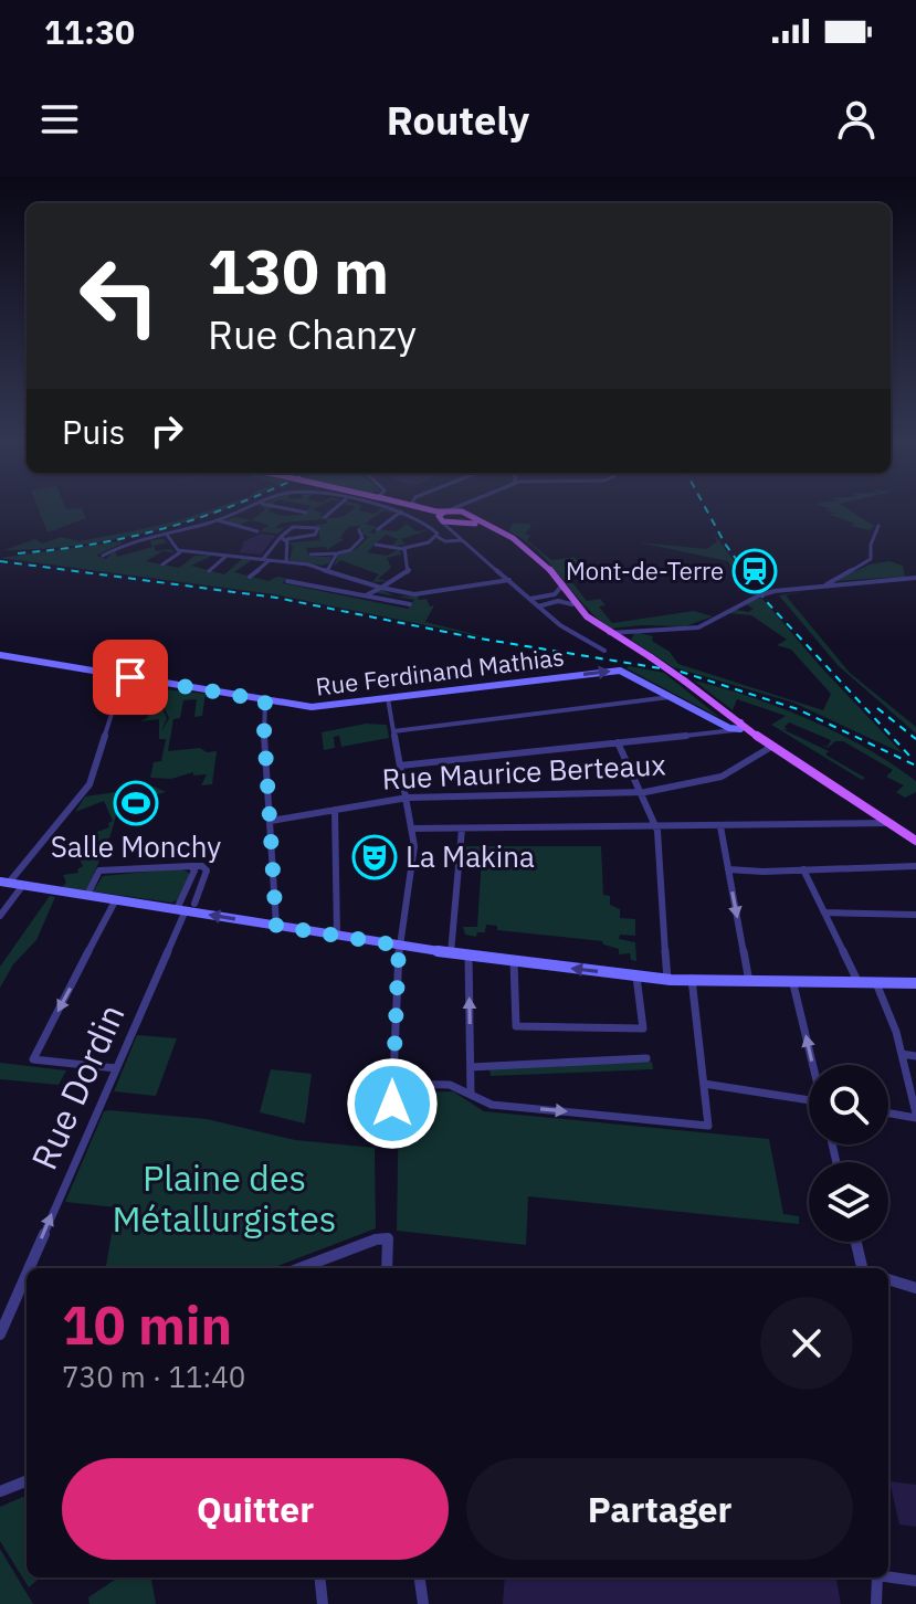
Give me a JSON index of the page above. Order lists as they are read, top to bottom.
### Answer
{
  "streets": {
    "street": ["Rue Ferdinand Mathias", "Rue Maurice Berteaux", "Rue Dordin"]
  },
  "one_way": ["Rue Dordin"],
  "parks": ["Plaine des Métallurgistes"],
  "places": {
    "station": ["Mont-de-Terre"],
    "sports": ["Salle Monchy"],
    "theatre": ["La Makina"]
  },
  "page": {
    "status": "11:30",
    "header": "Routely",
    "turn": ["130 m", "Rue Chanzy"],
    "then": "Puis",
    "heading": ["10 min", "730 m · 11:40"],
    "buttons": ["Quitter", "Partager"]
  }
}
